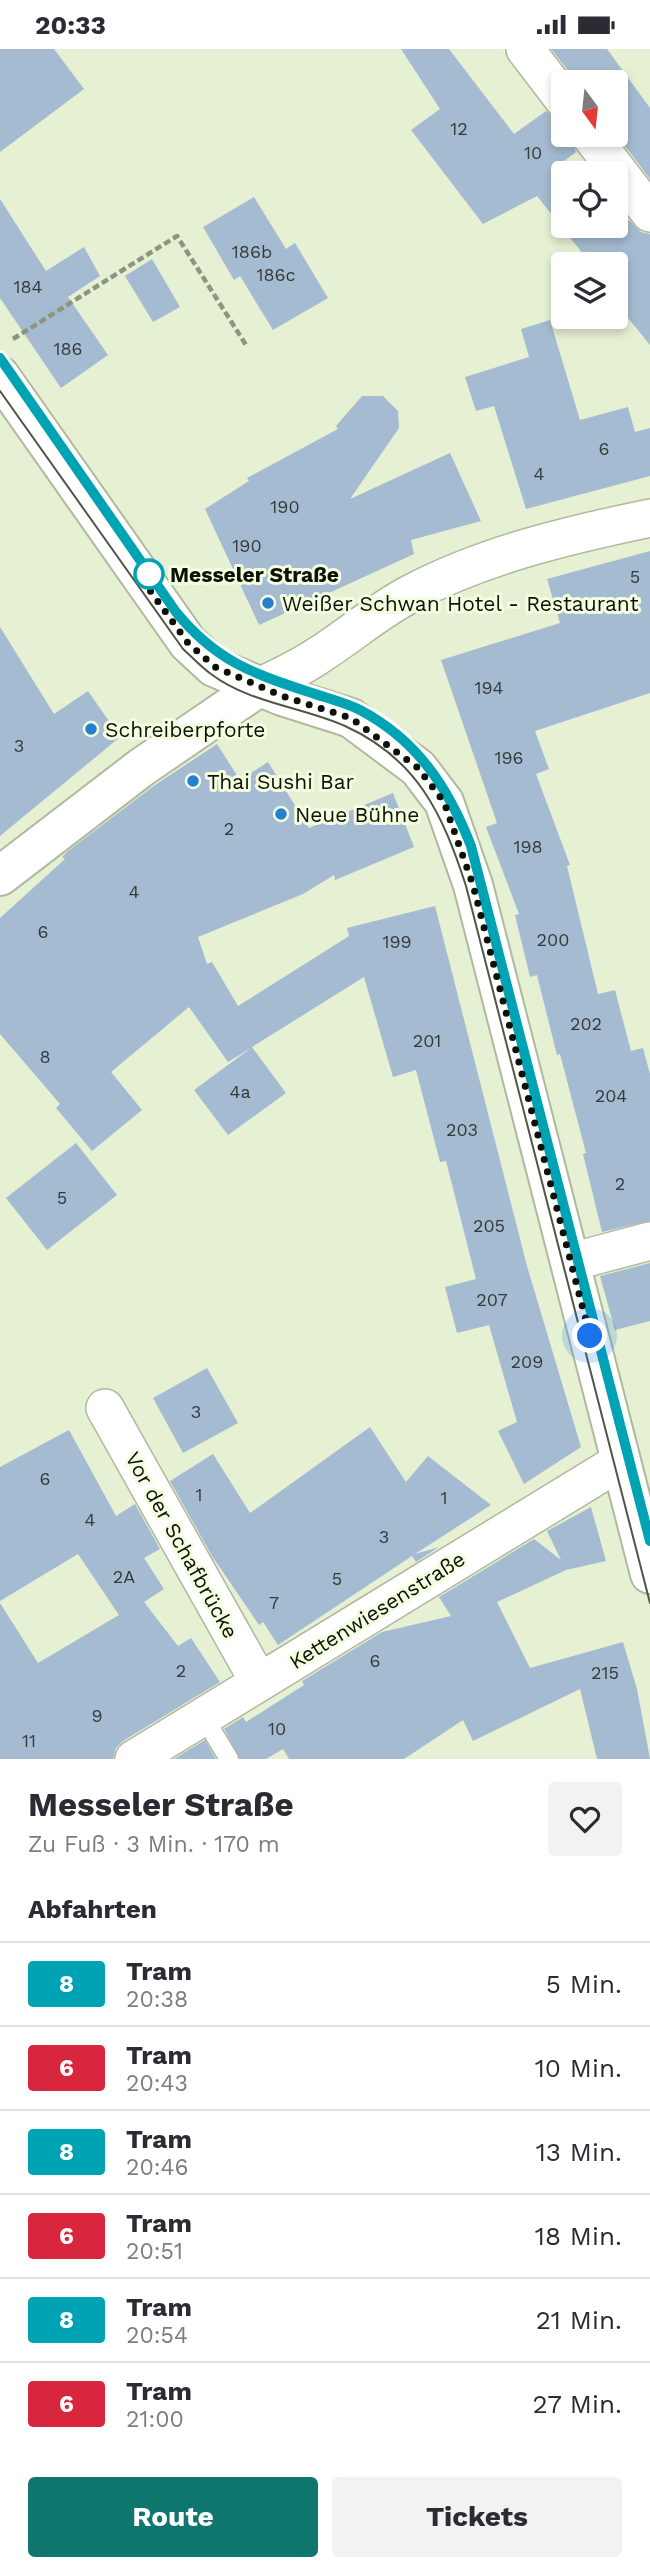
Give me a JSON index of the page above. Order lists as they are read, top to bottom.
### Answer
{
  "streets": {
    "street": ["Vor der Schafbrücke", "Kettenwiesenstraße"]
  },
  "crossings": [
    ["Vor der Schafbrücke", "Kettenwiesenstraße"]
  ],
  "places": [
    "Messeler Straße",
    "Weißer Schwan Hotel - Restaurant",
    "Schreiberpforte",
    "Thai Sushi Bar",
    "Neue Bühne"
  ],
  "lines": ["tram line 8"],
  "house_numbers": [
    "12",
    "10",
    "186b",
    "186c",
    "184",
    "186",
    "6",
    "4",
    "190",
    "190",
    "5",
    "194",
    "3",
    "196",
    "2",
    "198",
    "4",
    "6",
    "200",
    "199",
    "202",
    "201",
    "8",
    "4a",
    "204",
    "203",
    "2",
    "5",
    "205",
    "207",
    "209",
    "3",
    "6",
    "1",
    "1",
    "4",
    "3",
    "2A",
    "5",
    "7",
    "6",
    "2",
    "215",
    "9",
    "10",
    "11"
  ],
  "north": "bottom",
  "page": {
    "status": "20:33",
    "heading": [
      ["Messeler Straße", "Zu Fuß · 3 Min. · 170 m"],
      "Abfahrten"
    ],
    "list": [
      {
        "mark": "8",
        "name": "Tram",
        "note": "20:38",
        "value": "5 Min."
      },
      {
        "mark": "6",
        "name": "Tram",
        "note": "20:43",
        "value": "10 Min."
      },
      {
        "mark": "8",
        "name": "Tram",
        "note": "20:46",
        "value": "13 Min."
      },
      {
        "mark": "6",
        "name": "Tram",
        "note": "20:51",
        "value": "18 Min."
      },
      {
        "mark": "8",
        "name": "Tram",
        "note": "20:54",
        "value": "21 Min."
      },
      {
        "mark": "6",
        "name": "Tram",
        "note": "21:00",
        "value": "27 Min."
      }
    ],
    "buttons": ["Route", "Tickets"]
  }
}
